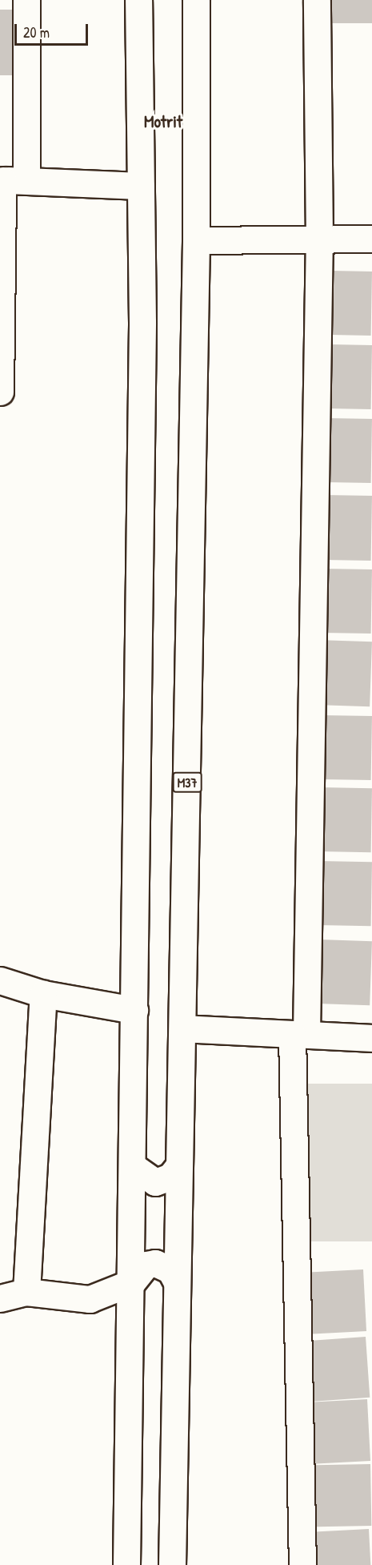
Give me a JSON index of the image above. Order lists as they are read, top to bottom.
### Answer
{
  "streets": {
    "main road": ["M37"]
  },
  "districts": ["Motrit"],
  "scale_bar": "20 m"
}
